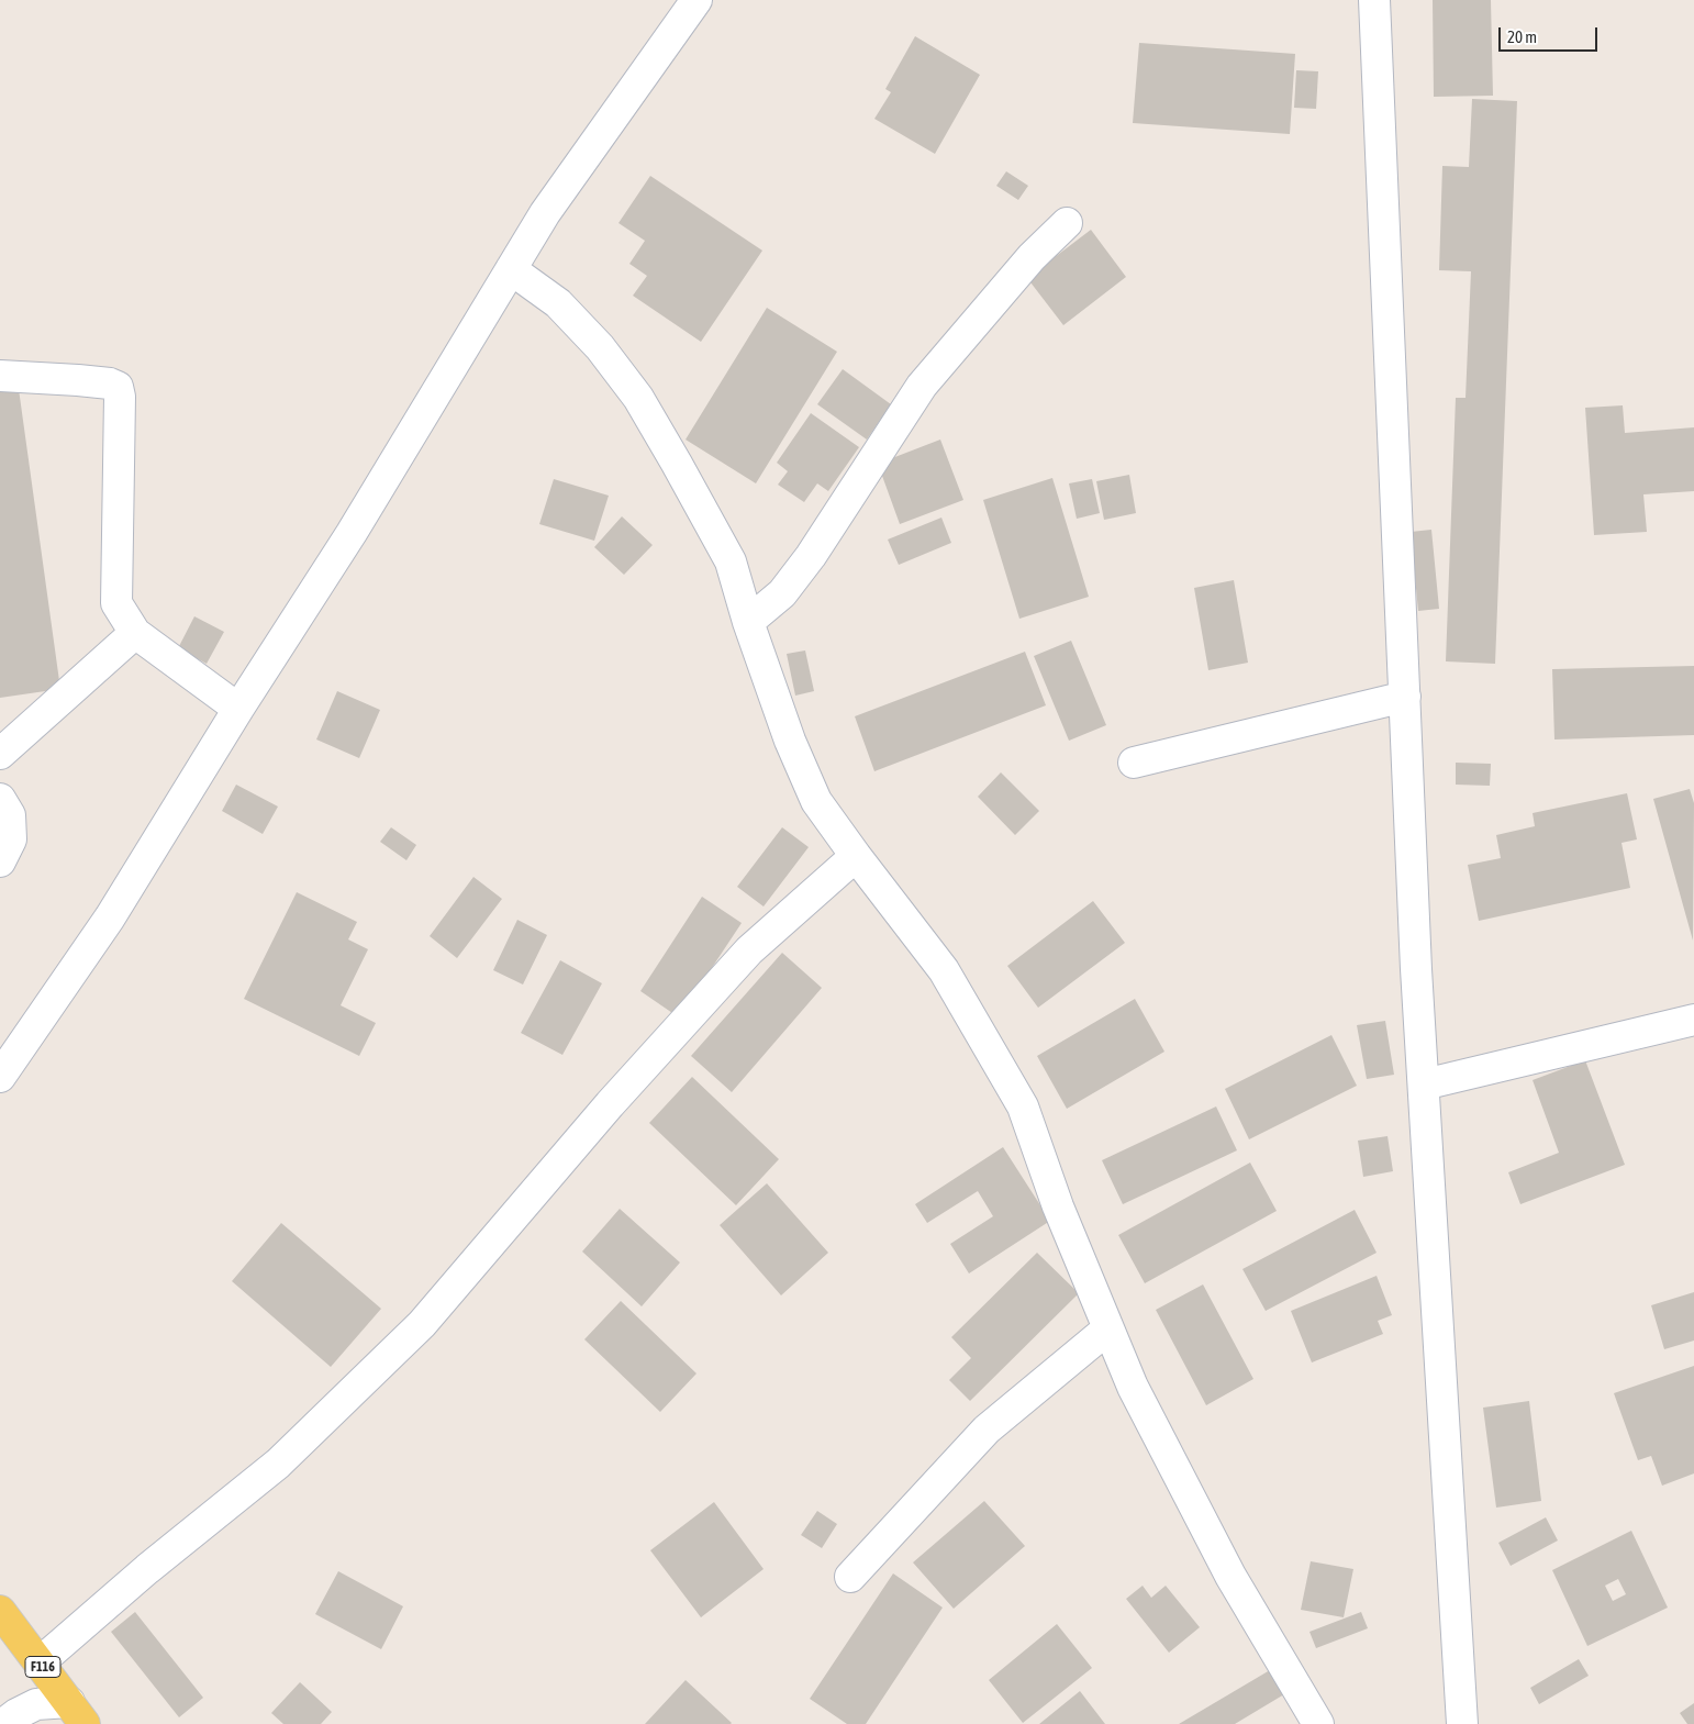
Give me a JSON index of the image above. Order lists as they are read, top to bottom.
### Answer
{
  "streets": {
    "main road": ["F116"]
  },
  "scale_bar": "20 m"
}
